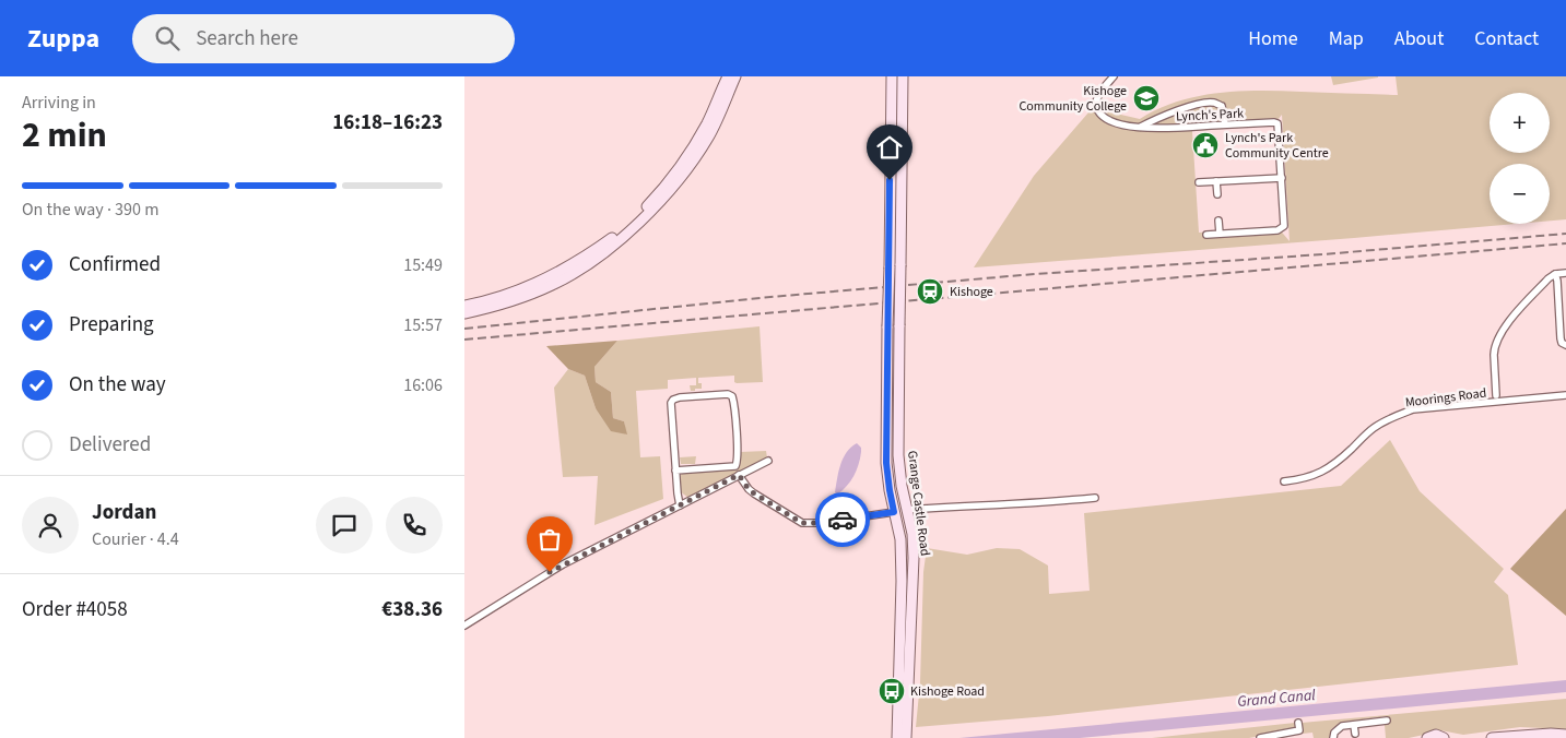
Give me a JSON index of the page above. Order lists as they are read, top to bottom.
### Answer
{
  "streets": {
    "main road": ["Grange Castle Road"],
    "street": ["Lynch's Park", "Moorings Road"]
  },
  "water": ["Grand Canal"],
  "places": {
    "school or university": ["Kishoge Community College"],
    "public building": ["Lynch's Park Community Centre"],
    "station": ["Kishoge"],
    "bus stop": ["Kishoge Road"]
  },
  "page": {
    "header": "Zuppa",
    "search": "Search here",
    "nav": [
      "Home",
      "Map",
      "About",
      "Contact"
    ],
    "heading": ["2 min", "Arriving in", "16:18–16:23"],
    "panel": [
      "Jordan",
      "Courier · 4.4",
      "Order #4058",
      "€38.36"
    ],
    "map_buttons": ["+", "−"],
    "bar": "On the way · 390 m",
    "list": [
      ["Confirmed", "15:49"],
      ["Preparing", "15:57"],
      ["On the way", "16:06"],
      "Delivered"
    ]
  }
}
